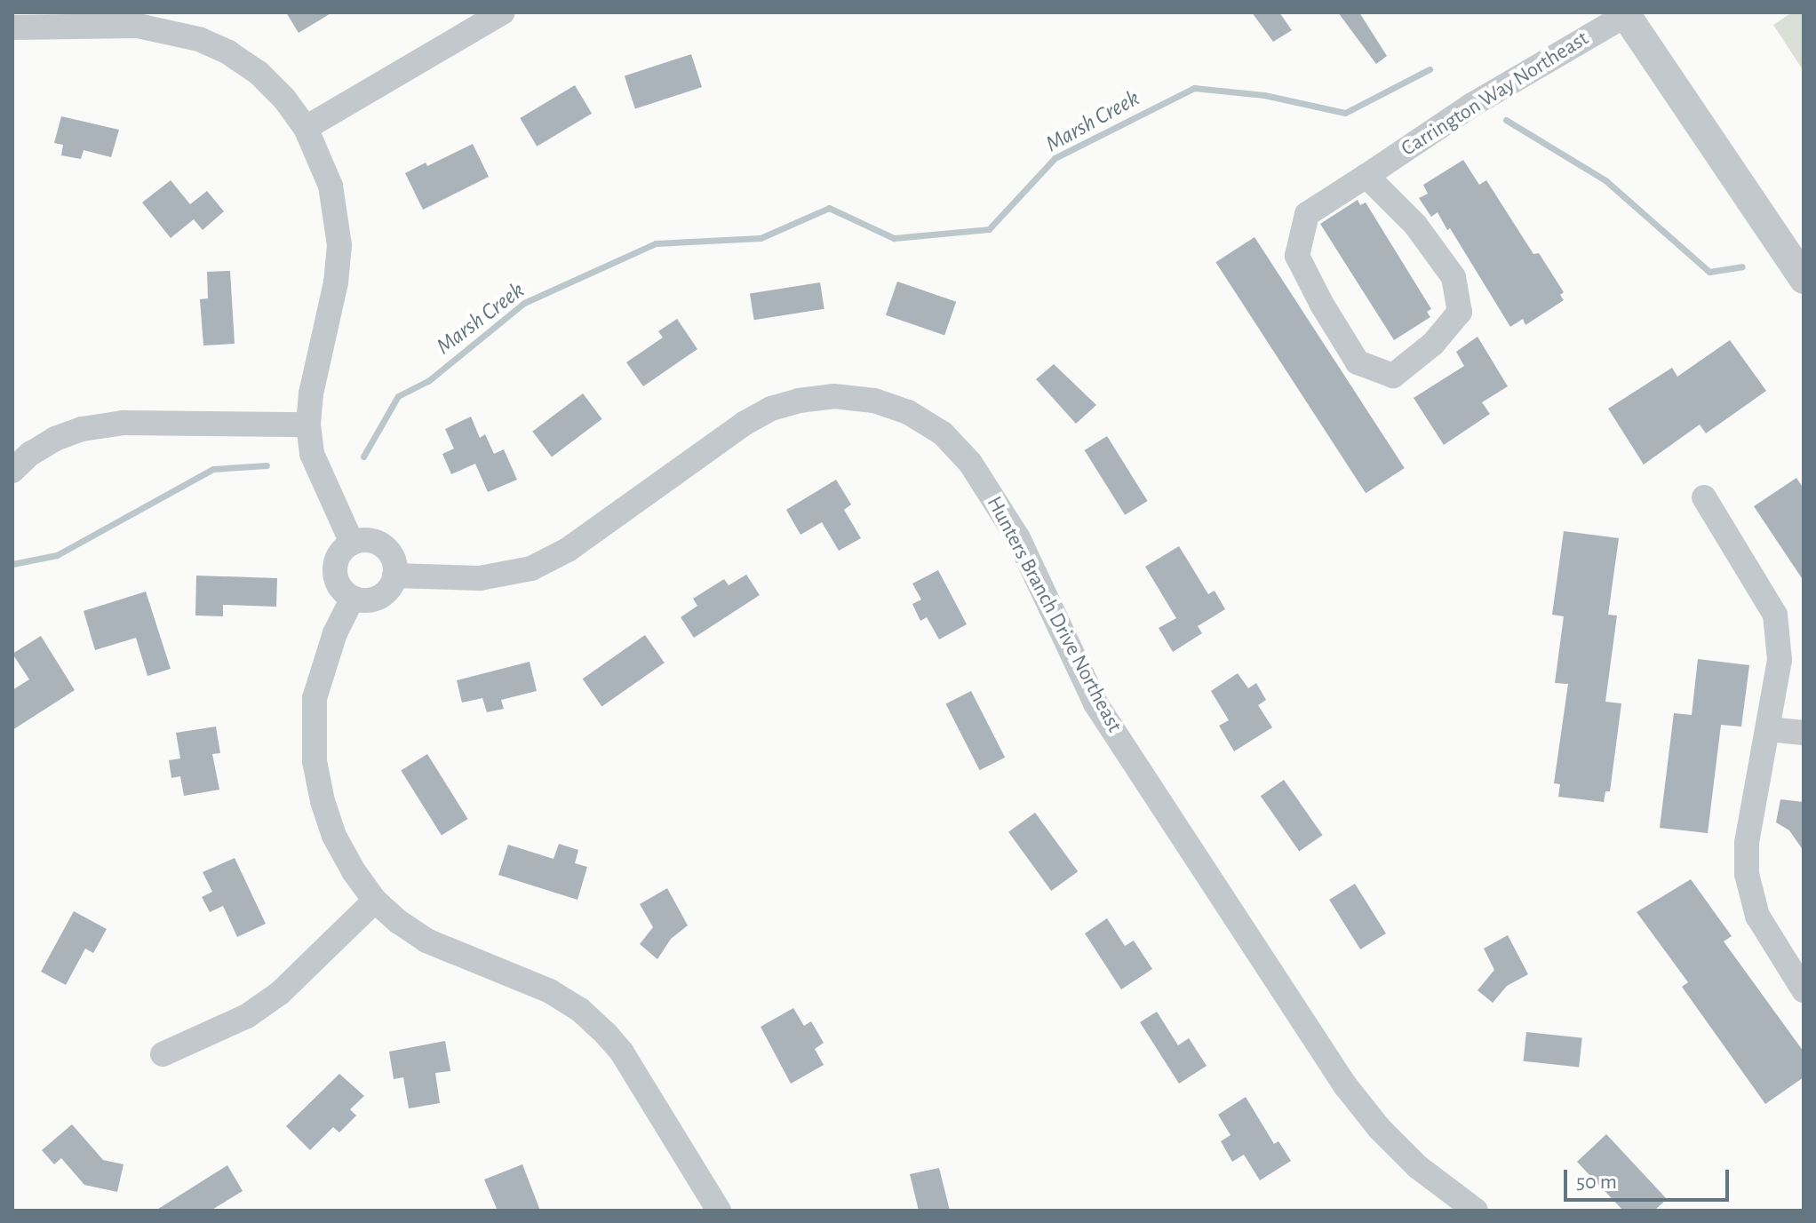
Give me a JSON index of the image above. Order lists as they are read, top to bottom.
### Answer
{
  "streets": {
    "street": ["Carrington Way Northeast", "Hunters Branch Drive Northeast"]
  },
  "water": ["Marsh Creek"],
  "scale_bar": "50 m"
}
